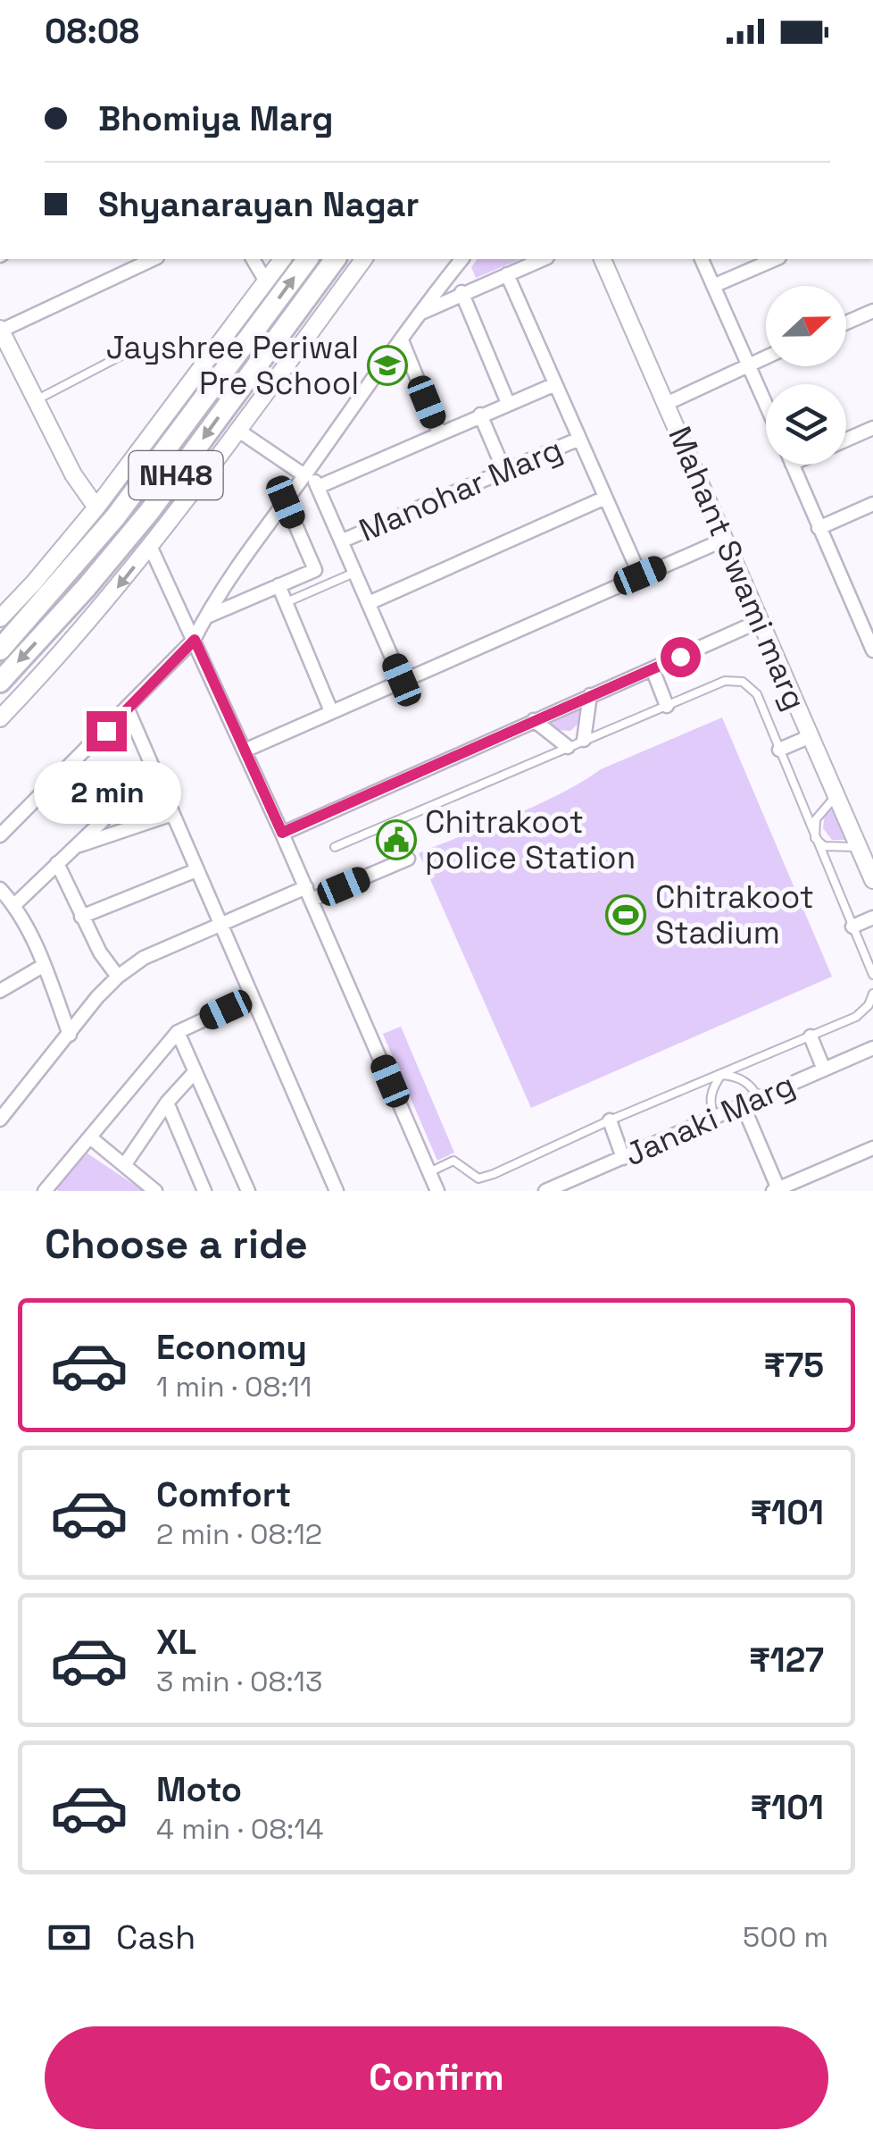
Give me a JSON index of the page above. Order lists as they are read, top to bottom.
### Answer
{
  "streets": {
    "highway": ["NH48"],
    "street": ["Manohar Marg", "Mahant Swami marg", "Janaki Marg"]
  },
  "places": {
    "school or university": ["Jayshree Periwal Pre School"],
    "public building": ["Chitrakoot police Station"],
    "sports": ["Chitrakoot Stadium"]
  },
  "north": "right",
  "page": {
    "status": "08:08",
    "banner": ["Bhomiya Marg", "Shyanarayan Nagar"],
    "bubble": "2 min",
    "heading": "Choose a ride",
    "list": [
      {
        "name": "Economy",
        "note": "1 min · 08:11",
        "value": "₹75"
      },
      {
        "name": "Comfort",
        "note": "2 min · 08:12",
        "value": "₹101"
      },
      {
        "name": "XL",
        "note": "3 min · 08:13",
        "value": "₹127"
      },
      {
        "name": "Moto",
        "note": "4 min · 08:14",
        "value": "₹101"
      }
    ],
    "pay": ["Cash", "500 m"],
    "buttons": "Confirm"
  }
}
